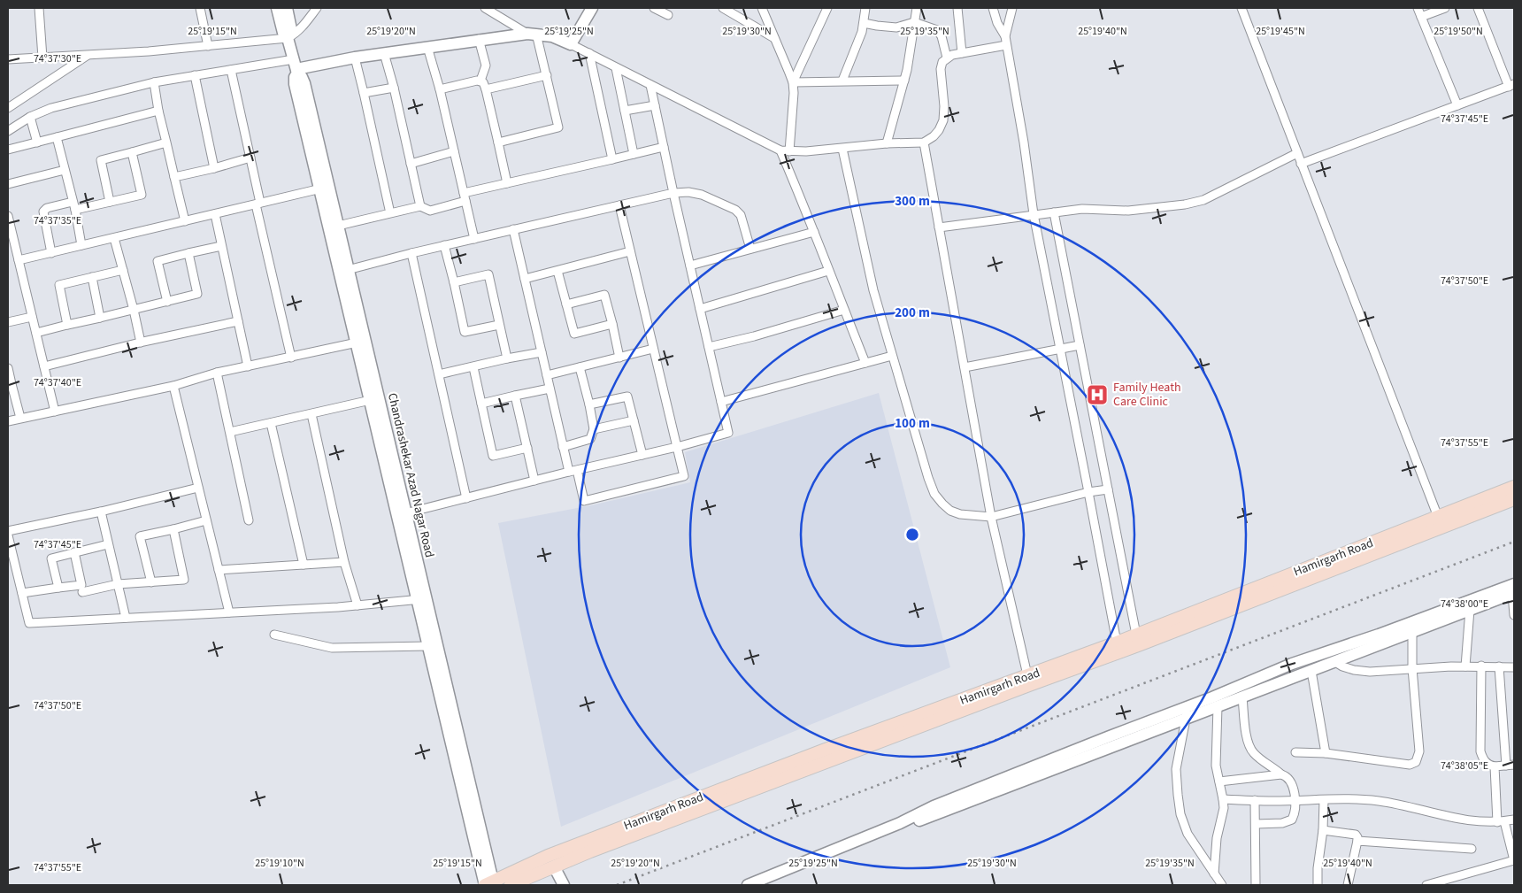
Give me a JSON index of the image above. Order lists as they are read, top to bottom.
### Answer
{
  "streets": {
    "main road": ["Hamirgarh Road"],
    "street": ["Chandrashekar Azad Nagar Road"]
  },
  "crossings": [
    ["Chandrashekar Azad Nagar Road", "Hamirgarh Road"]
  ],
  "places": {
    "hospital": ["Family Heath Care Clinic"]
  },
  "coordinates": [
    "25°19'15\"N",
    "25°19'20\"N",
    "25°19'25\"N",
    "25°19'30\"N",
    "25°19'35\"N",
    "25°19'40\"N",
    "25°19'45\"N",
    "25°19'50\"N",
    "74°37'30\"E",
    "74°37'45\"E",
    "74°37'35\"E",
    "74°37'50\"E",
    "74°37'40\"E",
    "74°37'55\"E",
    "74°38'00\"E",
    "74°38'05\"E",
    "25°19'10\"N"
  ],
  "rings": ["300 m", "200 m", "100 m"]
}
